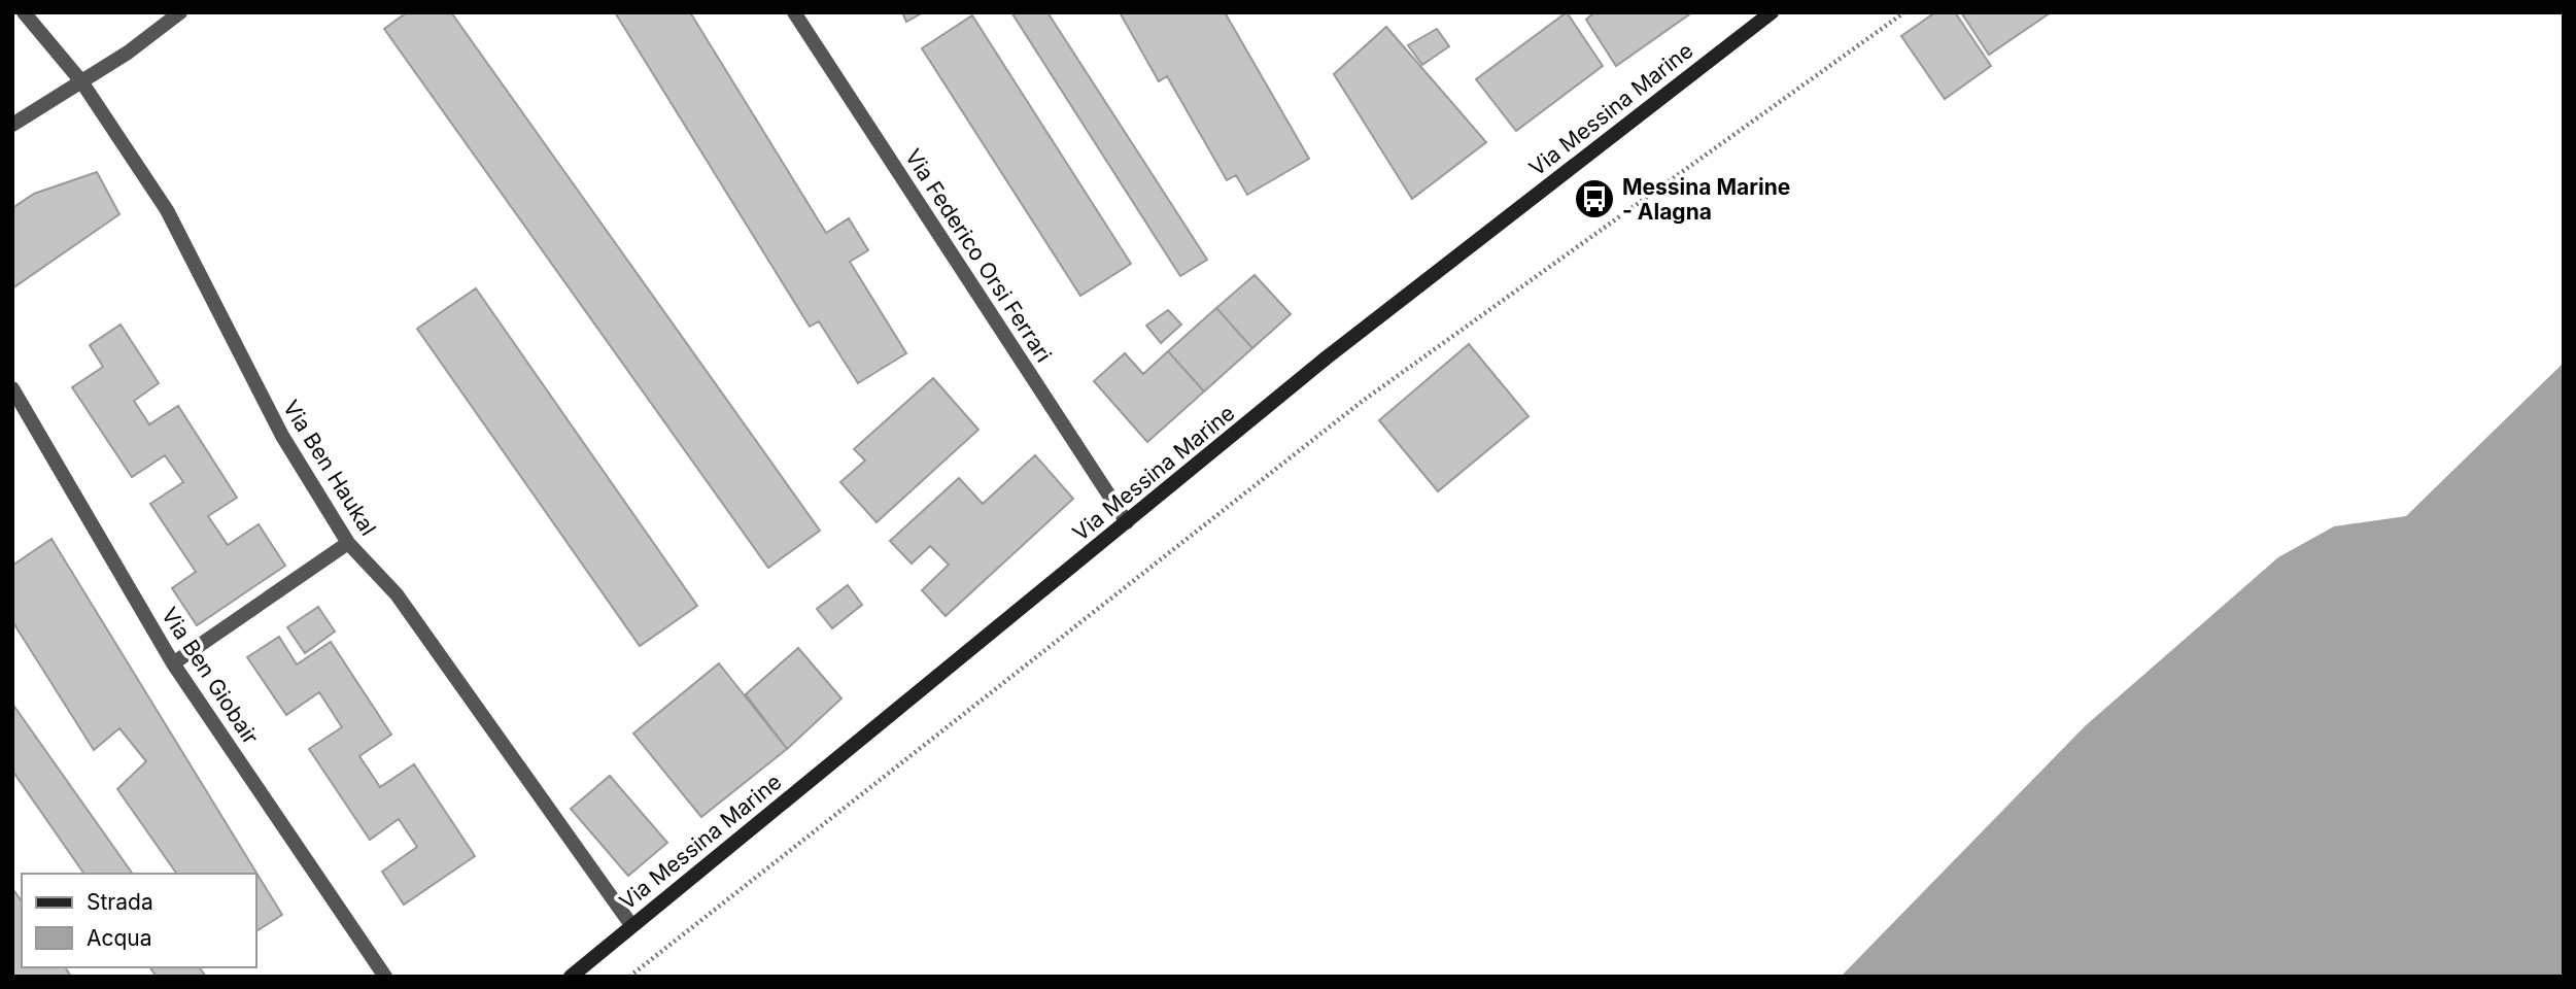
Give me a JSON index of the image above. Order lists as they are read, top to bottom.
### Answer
{
  "streets": {
    "main road": ["Via Messina Marine"],
    "street": ["Via Federico Orsi Ferrari", "Via Ben Haukal", "Via Ben Giobair"]
  },
  "crossings": [
    ["Via Messina Marine", "Via Federico Orsi Ferrari"],
    ["Via Messina Marine", "Via Ben Haukal"]
  ],
  "places": {
    "bus stop": ["Messina Marine - Alagna"]
  },
  "legend": ["Strada", "Acqua"]
}
